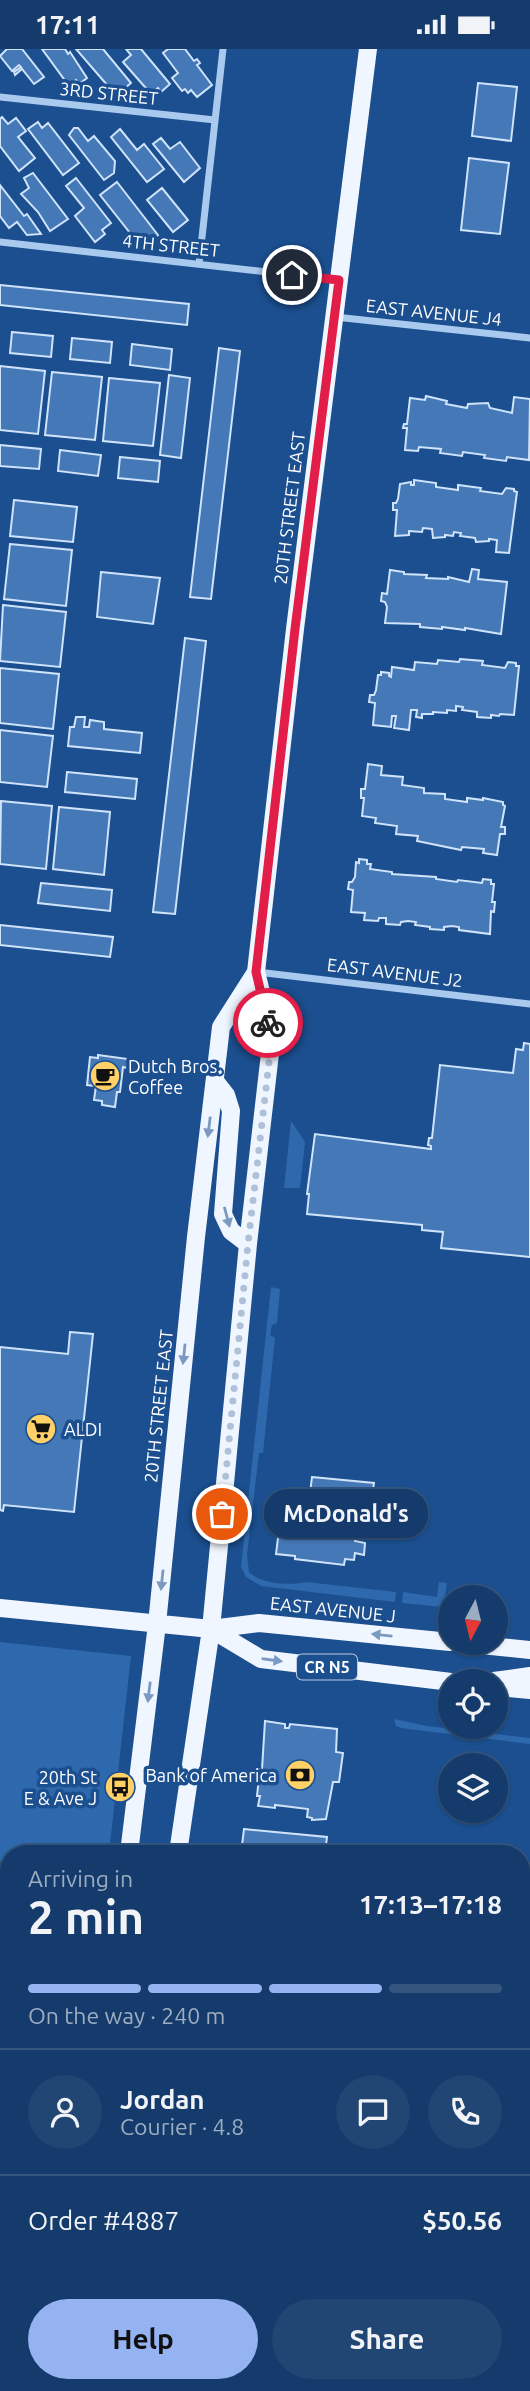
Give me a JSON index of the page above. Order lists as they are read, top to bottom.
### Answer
{
  "streets": {
    "main road": ["20TH STREET EAST", "EAST AVENUE J", "CR N5"],
    "street": [
      "3RD STREET",
      "4TH STREET",
      "EAST AVENUE J4",
      "EAST AVENUE J2"
    ]
  },
  "crossings": [
    ["4TH STREET", "20TH STREET EAST"],
    ["EAST AVENUE J4", "20TH STREET EAST"],
    ["20TH STREET EAST", "EAST AVENUE J2"],
    ["20TH STREET EAST", "EAST AVENUE J"]
  ],
  "places": {
    "cafe": ["Dutch Bros. Coffee"],
    "supermarket": ["ALDI"],
    "other": ["McDonald's"],
    "bank": ["Bank of America"],
    "bus stop": ["20th St E & Ave J"]
  },
  "north": "bottom",
  "page": {
    "status": "17:11",
    "bubble": "McDonald's",
    "heading": ["2 min", "Arriving in", "17:13–17:18"],
    "panel": [
      "Jordan",
      "Courier · 4.8",
      "Order #4887",
      "$50.56"
    ],
    "bar": "On the way · 240 m",
    "buttons": ["Help", "Share"]
  }
}
